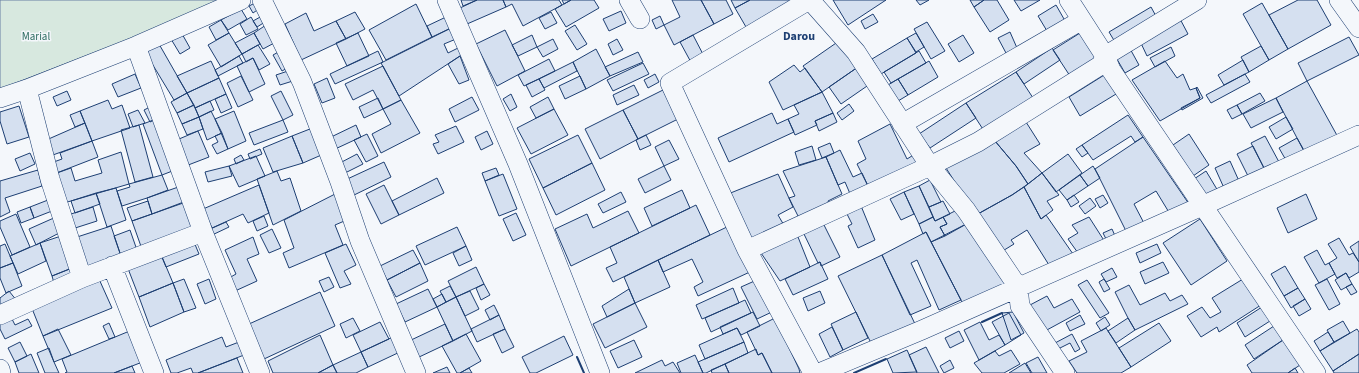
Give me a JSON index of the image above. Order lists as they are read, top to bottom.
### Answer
{
  "districts": ["Darou"],
  "parks": ["Marial"]
}
